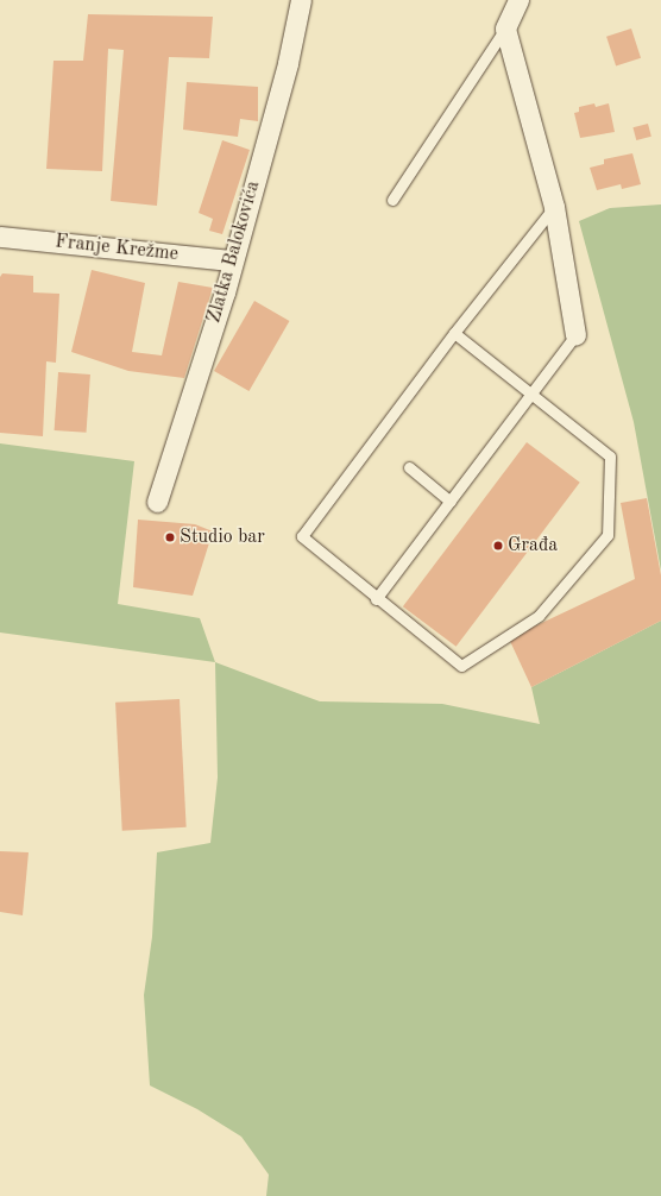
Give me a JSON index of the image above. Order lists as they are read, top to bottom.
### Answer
{
  "streets": {
    "street": ["Franje Krežme", "Zlatka Balokovića"]
  },
  "crossings": [
    ["Franje Krežme", "Zlatka Balokovića"]
  ],
  "places": ["Studio bar", "Građa"]
}
